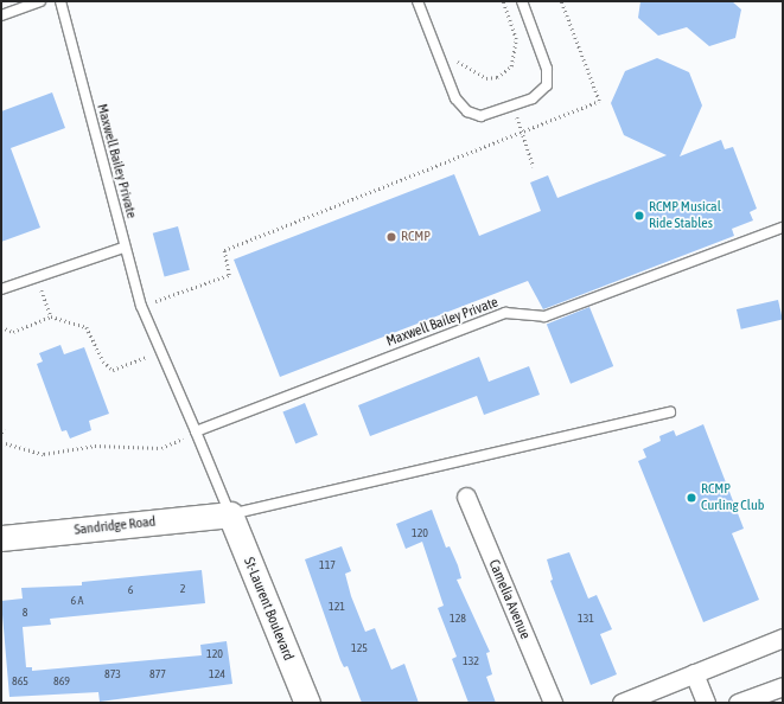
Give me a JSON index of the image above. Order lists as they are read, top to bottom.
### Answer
{
  "streets": {
    "street": ["Sandridge Road", "Camelia Avenue", "St-Laurent Boulevard"],
    "lane": ["Maxwell Bailey Private"]
  },
  "crossings": [
    ["Maxwell Bailey Private", "Sandridge Road"],
    ["Maxwell Bailey Private", "St-Laurent Boulevard"],
    ["Sandridge Road", "St-Laurent Boulevard"]
  ],
  "places": ["RCMP Musical Ride Stables", "RCMP", "RCMP Curling Club"],
  "house_numbers": [
    "120",
    "117",
    "2",
    "6",
    "6 A",
    "121",
    "8",
    "128",
    "131",
    "125",
    "120",
    "132",
    "873",
    "877",
    "124",
    "865",
    "869"
  ]
}
